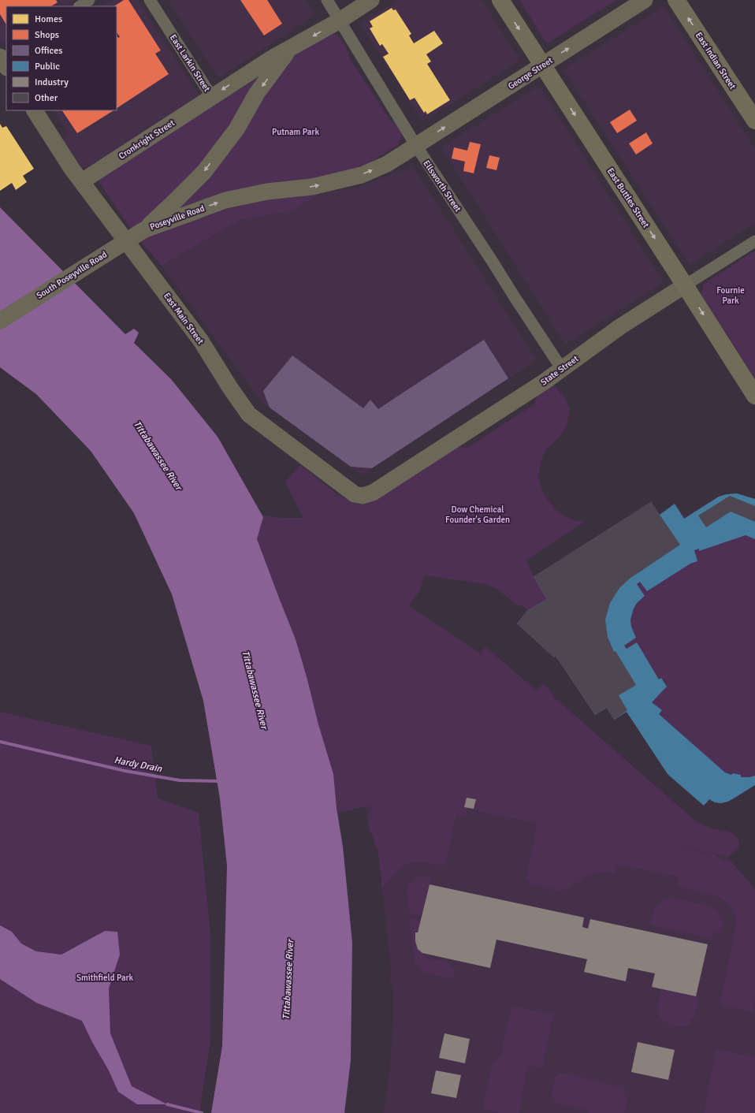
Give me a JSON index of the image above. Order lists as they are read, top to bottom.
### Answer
{
  "streets": {
    "highway": ["East Indian Street", "East Buttles Street"],
    "street": [
      "East Larkin Street",
      "George Street",
      "Cronkright Street",
      "Ellsworth Street",
      "Poseyville Road",
      "South Poseyville Road",
      "East Main Street",
      "State Street"
    ]
  },
  "crossings": [
    ["East Larkin Street", "Cronkright Street"],
    ["East Larkin Street", "Poseyville Road"],
    ["George Street", "Ellsworth Street"],
    ["George Street", "East Buttles Street"],
    ["George Street", "Poseyville Road"],
    ["Cronkright Street", "East Main Street"],
    ["Ellsworth Street", "Poseyville Road"],
    ["Ellsworth Street", "State Street"],
    ["East Buttles Street", "State Street"],
    ["Poseyville Road", "South Poseyville Road"],
    ["East Main Street", "State Street"]
  ],
  "one_way": [
    "East Indian Street",
    "East Larkin Street",
    "George Street",
    "East Buttles Street"
  ],
  "water": ["Tittabawassee River", "Hardy Drain"],
  "parks": [
    "Putnam Park",
    "Fournie Park",
    "Dow Chemical Founder's Garden",
    "Smithfield Park"
  ],
  "legend": [
    "Homes",
    "Shops",
    "Offices",
    "Public",
    "Industry",
    "Other"
  ]
}
